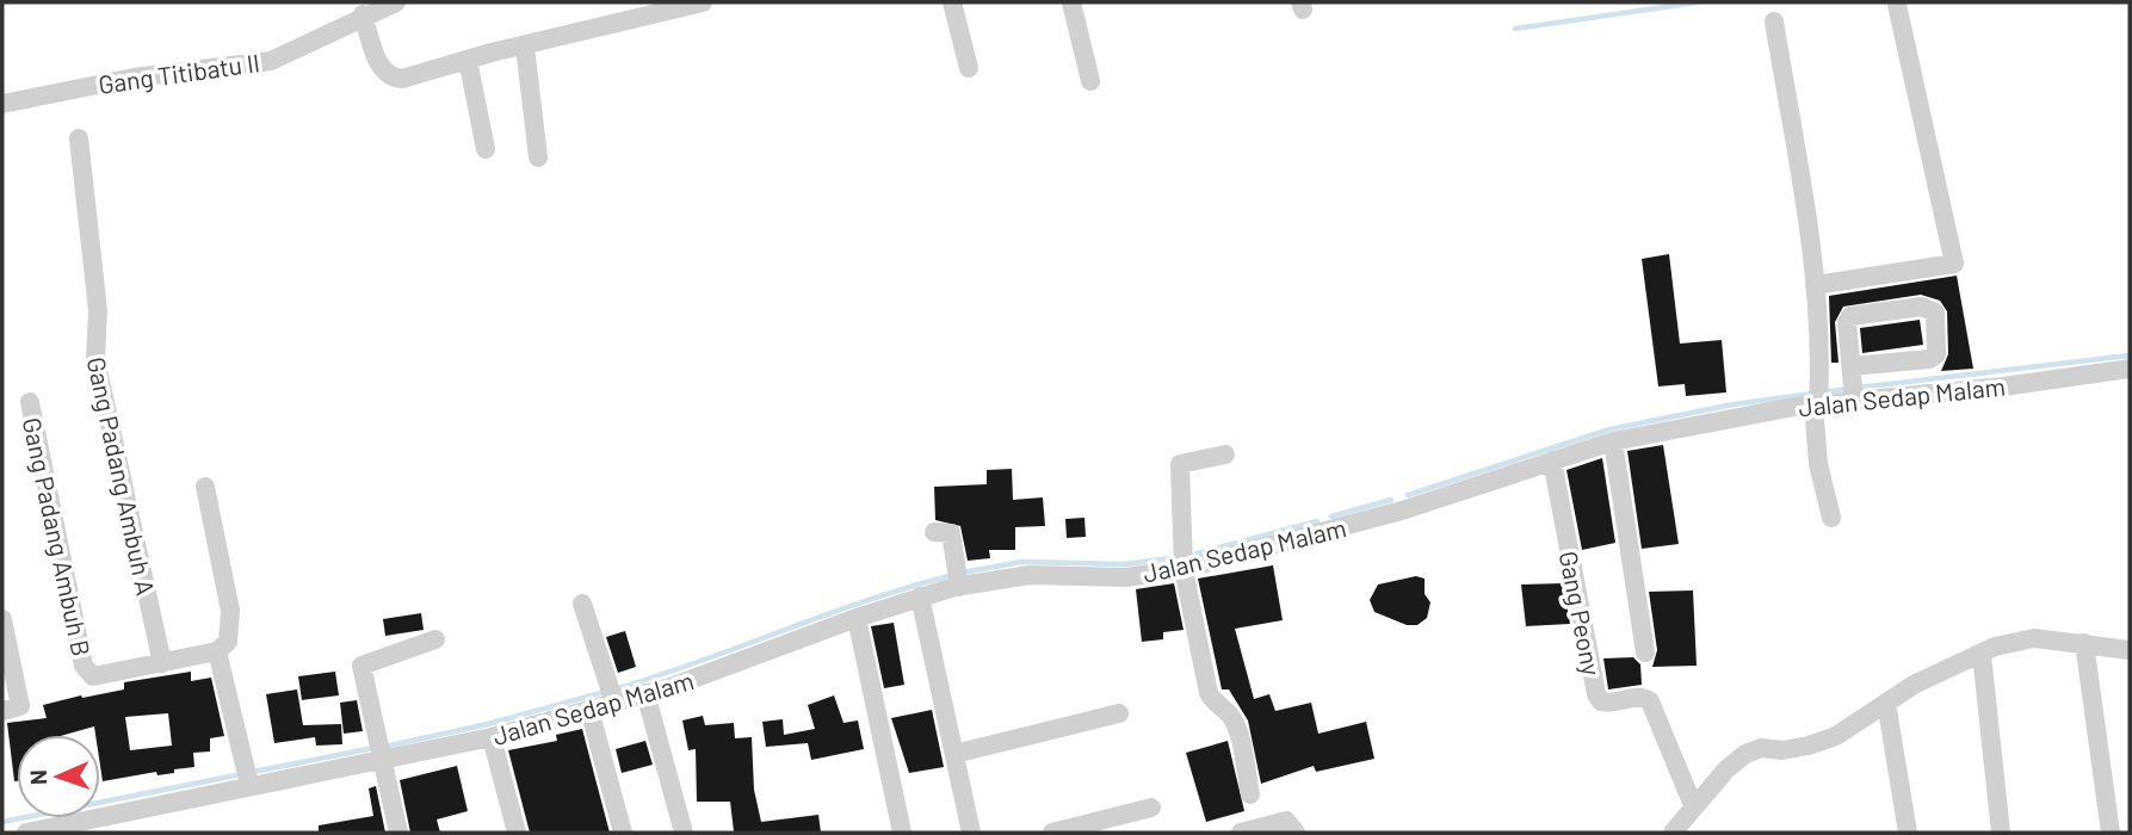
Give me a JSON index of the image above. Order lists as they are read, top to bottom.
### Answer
{
  "streets": {
    "street": [
      "Gang Titibatu II",
      "Jalan Sedap Malam",
      "Gang Padang Ambuh A",
      "Gang Padang Ambuh B",
      "Gang Peony"
    ]
  },
  "crossings": [
    ["Jalan Sedap Malam", "Gang Peony"],
    ["Gang Padang Ambuh A", "Gang Padang Ambuh B"]
  ],
  "north": "left"
}
